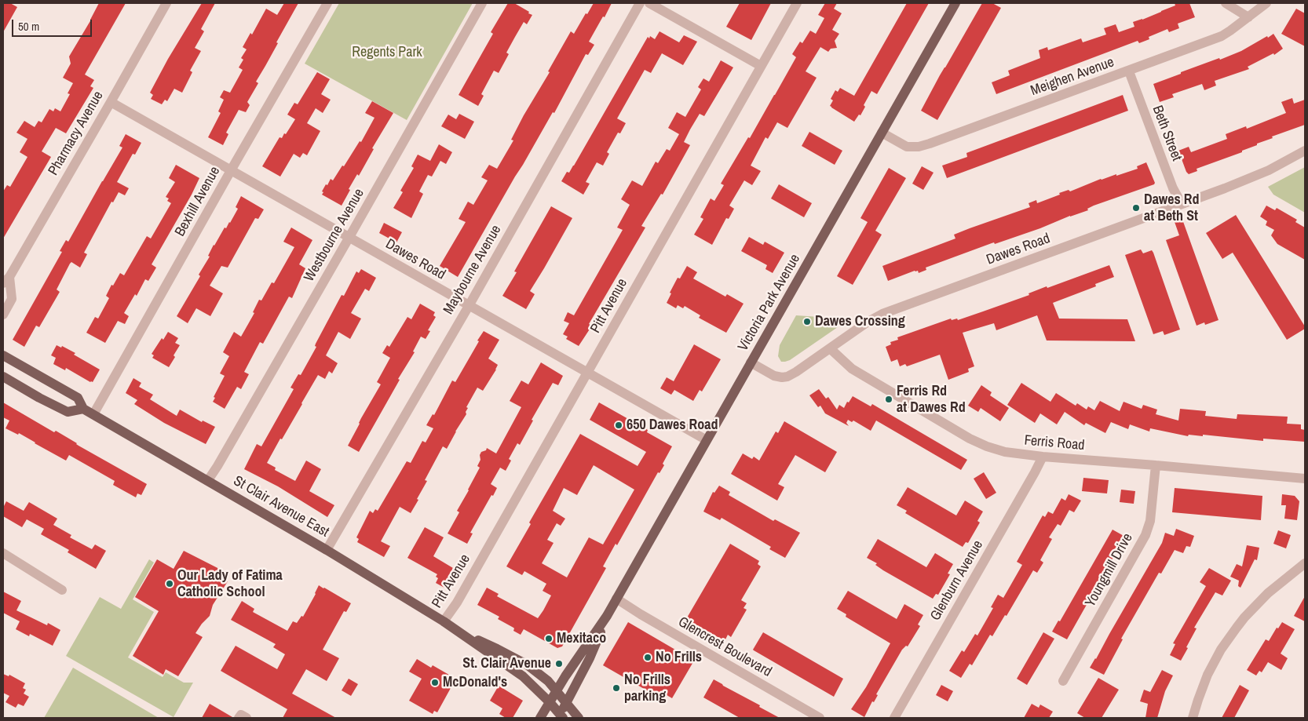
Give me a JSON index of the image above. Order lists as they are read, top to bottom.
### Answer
{
  "streets": {
    "main road": ["Victoria Park Avenue", "St Clair Avenue East"],
    "street": [
      "Meighen Avenue",
      "Pharmacy Avenue",
      "Beth Street",
      "Bexhill Avenue",
      "Westbourne Avenue",
      "Dawes Road",
      "Maybourne Avenue",
      "Pitt Avenue",
      "Ferris Road",
      "Youngmill Drive",
      "Glenburn Avenue",
      "Glencrest Boulevard"
    ]
  },
  "crossings": [
    ["Meighen Avenue", "Beth Street"],
    ["Meighen Avenue", "Victoria Park Avenue"],
    ["Pharmacy Avenue", "Dawes Road"],
    ["Beth Street", "Dawes Road"],
    ["Bexhill Avenue", "Dawes Road"],
    ["Bexhill Avenue", "St Clair Avenue East"],
    ["Westbourne Avenue", "Dawes Road"],
    ["Westbourne Avenue", "St Clair Avenue East"],
    ["Dawes Road", "Maybourne Avenue"],
    ["Dawes Road", "Victoria Park Avenue"],
    ["Dawes Road", "Pitt Avenue"],
    ["Dawes Road", "Ferris Road"],
    ["Maybourne Avenue", "St Clair Avenue East"],
    ["Victoria Park Avenue", "St Clair Avenue East"],
    ["Victoria Park Avenue", "Glencrest Boulevard"],
    ["Pitt Avenue", "St Clair Avenue East"],
    ["Ferris Road", "Youngmill Drive"],
    ["Ferris Road", "Glenburn Avenue"]
  ],
  "parks": ["Regents Park"],
  "places": [
    "Dawes Rd at Beth St",
    "Dawes Crossing",
    "Ferris Rd at Dawes Rd",
    "650 Dawes Road",
    "Our Lady of Fatima Catholic School",
    "Mexitaco",
    "No Frills",
    "St. Clair Avenue",
    "McDonald's",
    "No Frills parking"
  ],
  "scale_bar": "50 m"
}
